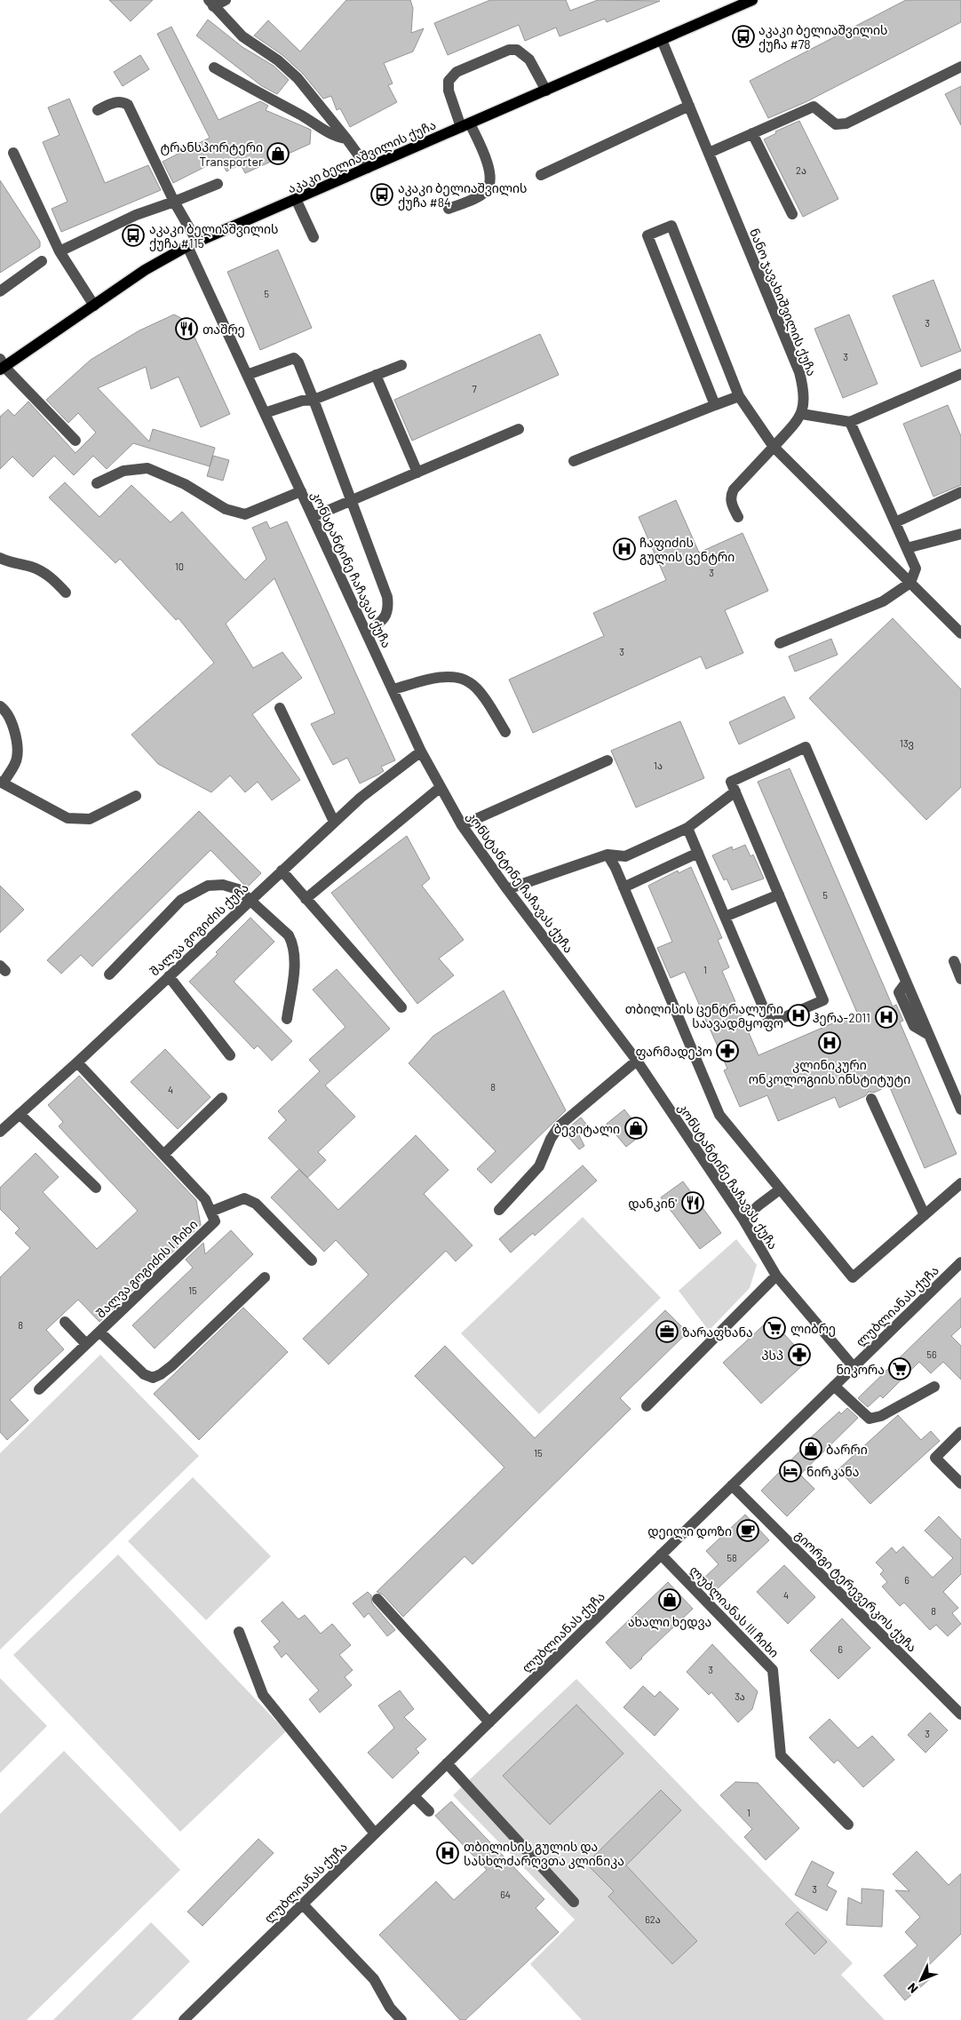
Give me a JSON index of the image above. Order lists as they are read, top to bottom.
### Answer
{
  "streets": {
    "main road": ["აკაკი ბელიაშვილის ქუჩა"],
    "street": [
      "ნანო ჯავახიშვილის ქუჩა",
      "კონსტანტინე ჩაჩავას ქუჩა",
      "შალვა გოგიძის ქუჩა",
      "შალვა გოგიძის I ჩიხი",
      "ლუბლიანას ქუჩა",
      "გიორგი ტერევერკოს ქუჩა",
      "ლუბლიანას III ჩიხი"
    ]
  },
  "crossings": [
    ["აკაკი ბელიაშვილის ქუჩა", "ნანო ჯავახიშვილის ქუჩა"],
    ["აკაკი ბელიაშვილის ქუჩა", "კონსტანტინე ჩაჩავას ქუჩა"],
    ["კონსტანტინე ჩაჩავას ქუჩა", "შალვა გოგიძის ქუჩა"],
    ["კონსტანტინე ჩაჩავას ქუჩა", "ლუბლიანას ქუჩა"],
    ["ლუბლიანას ქუჩა", "გიორგი ტერევერკოს ქუჩა"],
    ["ლუბლიანას ქუჩა", "ლუბლიანას III ჩიხი"]
  ],
  "places": {
    "bus stop": ["აკაკი ბელიაშვილის ქუჩა #78", "აკაკი ბელიაშვილის ქუჩა #84", "აკაკი ბელიაშვილის ქუჩა #115"],
    "shop": [
      "ტრანსპორტერი Transporter",
      "ბევიტალი",
      "ბარრი",
      "ახალი ხედვა"
    ],
    "restaurant": ["თაშრე", "დანკინ'"],
    "hospital": [
      "ჩაფიძის გულის ცენტრი",
      "თბილისის ცენტრალური საავადმყოფო",
      "ჰერა-2011",
      "კლინიკური ონკოლოგიის ინსტიტუტი",
      "თბილისის გულის და სასხლძარღვთა კლინიკა"
    ],
    "pharmacy": ["ფარმადეპო", "პსპ"],
    "supermarket": ["ლიბრე", "ნიკორა"],
    "office": ["ზარაფხანა"],
    "hotel": ["ნირკანა"],
    "cafe": ["დეილი დოზი"]
  },
  "house_numbers": [
    "2ა",
    "5",
    "3",
    "3",
    "7",
    "10",
    "3",
    "3",
    "13ვ",
    "1ა",
    "5",
    "1",
    "8",
    "4",
    "15",
    "8",
    "56",
    "15",
    "58",
    "6",
    "4",
    "8",
    "6",
    "3",
    "3ა",
    "3",
    "1",
    "3",
    "64",
    "62ა"
  ],
  "north": "bottom left"
}
